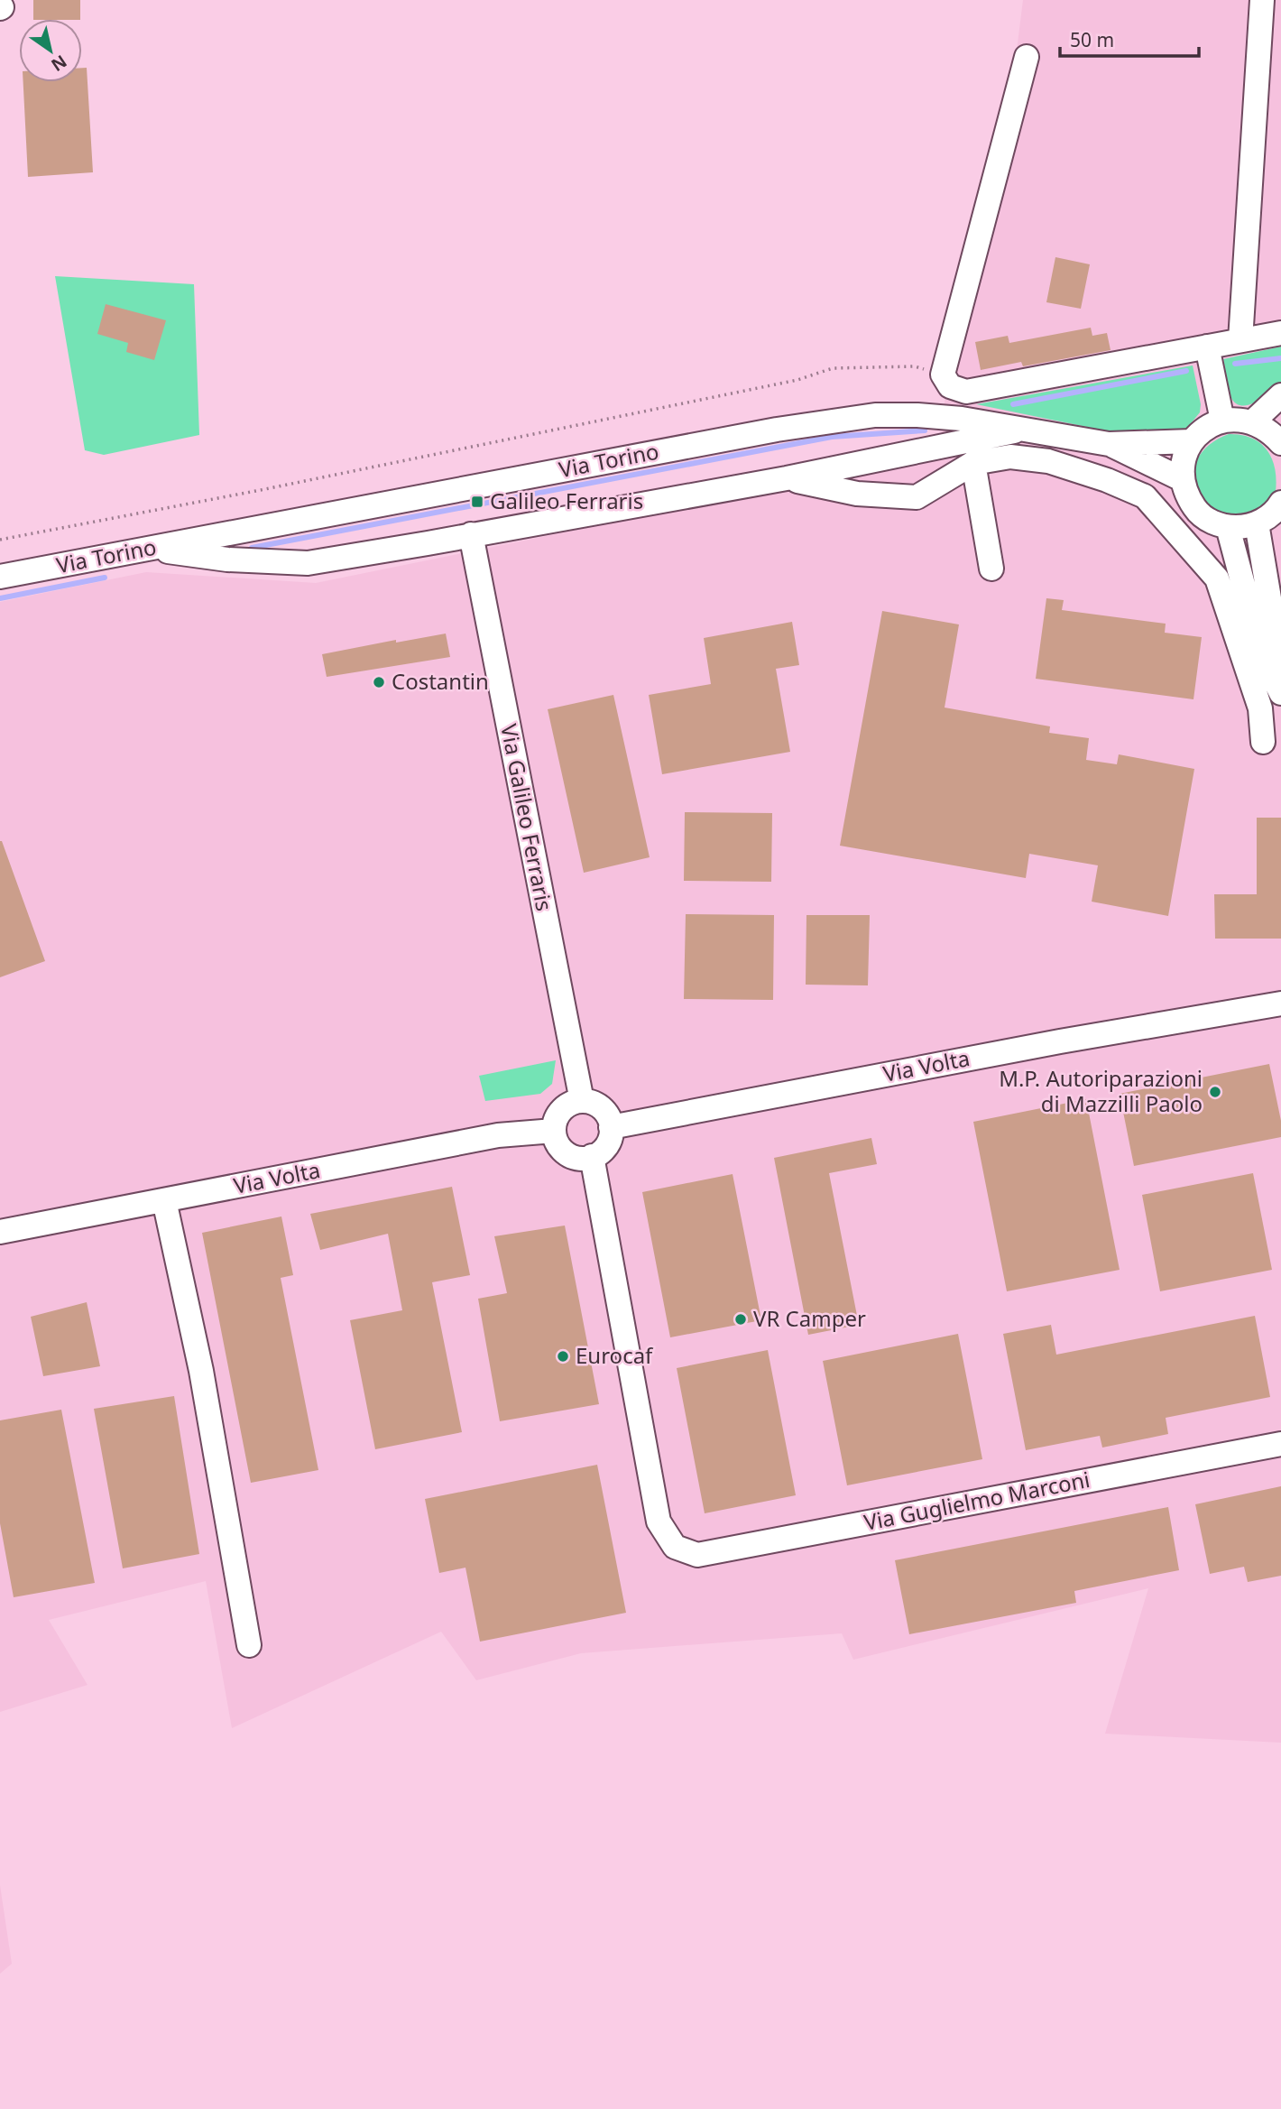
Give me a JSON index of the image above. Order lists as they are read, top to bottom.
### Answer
{
  "streets": {
    "street": [
      "Via Torino",
      "Via Galileo Ferraris",
      "Via Volta",
      "Via Guglielmo Marconi"
    ]
  },
  "crossings": [
    ["Via Galileo Ferraris", "Via Volta"],
    ["Via Galileo Ferraris", "Via Guglielmo Marconi"],
    ["Via Volta", "Via Guglielmo Marconi"]
  ],
  "places": {
    "transit": ["Galileo Ferraris"],
    "other": [
      "Costantin",
      "M.P. Autoriparazioni di Mazzilli Paolo",
      "VR Camper",
      "Eurocaf"
    ]
  },
  "scale_bar": "50 m",
  "north": "bottom right"
}
